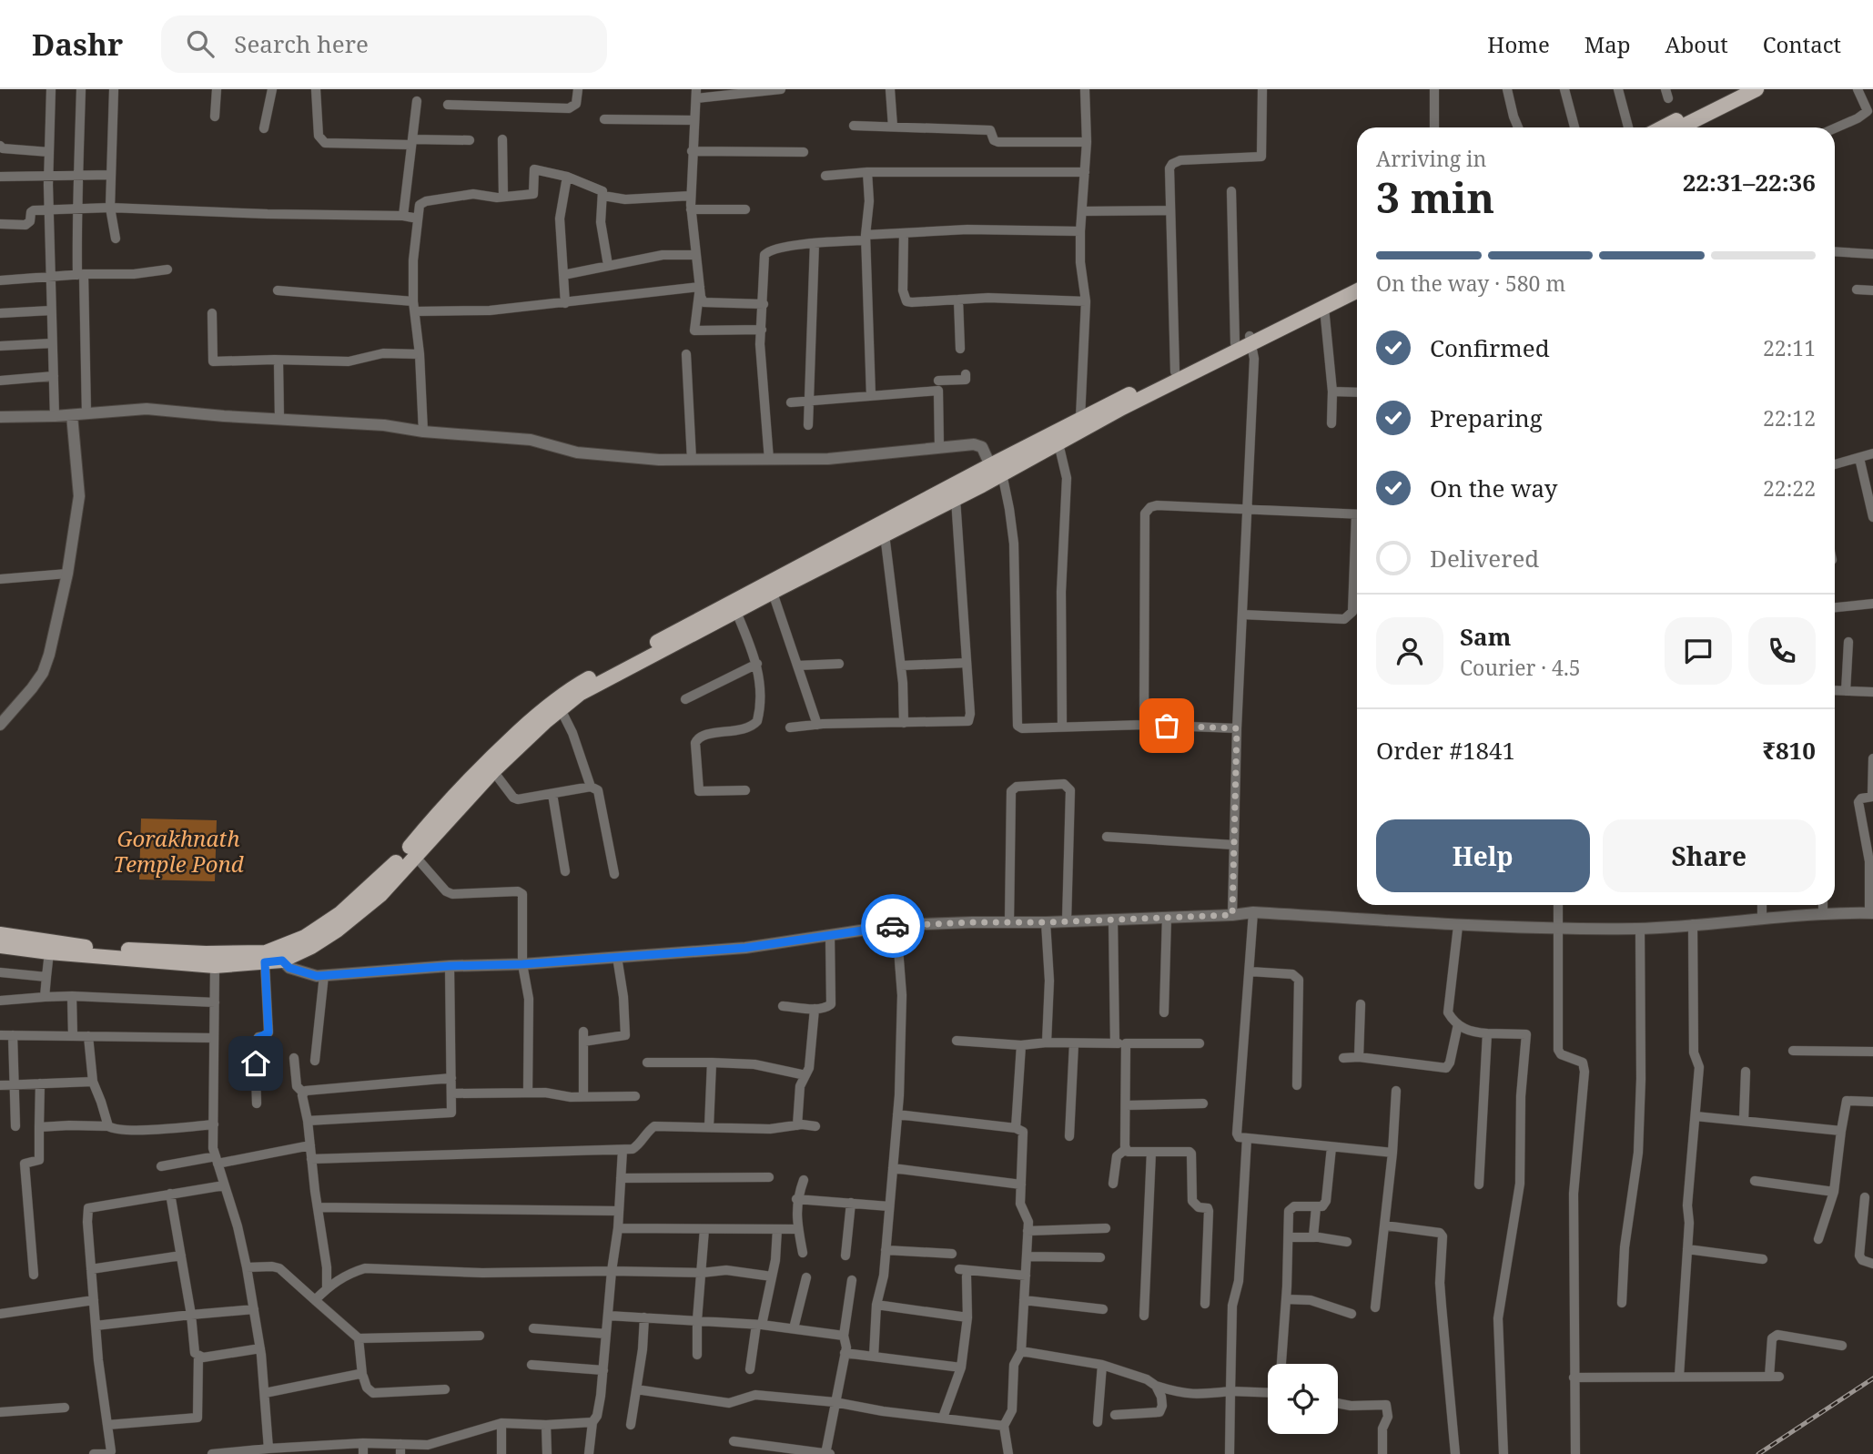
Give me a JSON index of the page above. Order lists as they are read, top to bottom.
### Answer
{
  "water": ["Gorakhnath Temple Pond"],
  "page": {
    "header": "Dashr",
    "search": "Search here",
    "nav": [
      "Home",
      "Map",
      "About",
      "Contact"
    ],
    "heading": ["3 min", "Arriving in", "22:31–22:36"],
    "panel": [
      "Sam",
      "Courier · 4.5",
      "Order #1841",
      "₹810"
    ],
    "bar": "On the way · 580 m",
    "list": [
      ["Confirmed", "22:11"],
      ["Preparing", "22:12"],
      ["On the way", "22:22"],
      "Delivered"
    ],
    "buttons": ["Help", "Share"]
  }
}
